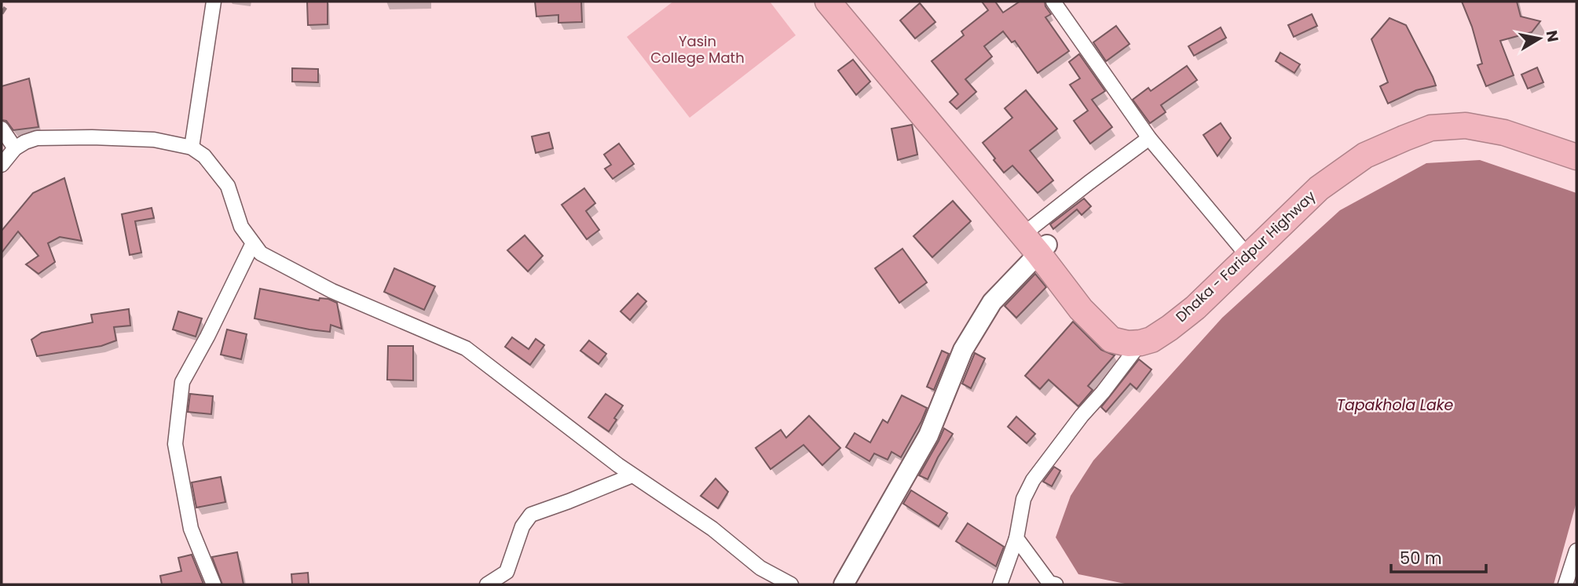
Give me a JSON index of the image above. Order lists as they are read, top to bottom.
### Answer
{
  "streets": {
    "highway": ["Dhaka - Faridpur Highway"]
  },
  "water": ["Tapakhola Lake"],
  "parks": ["Yasin College Math"],
  "scale_bar": "50 m",
  "north": "right"
}
